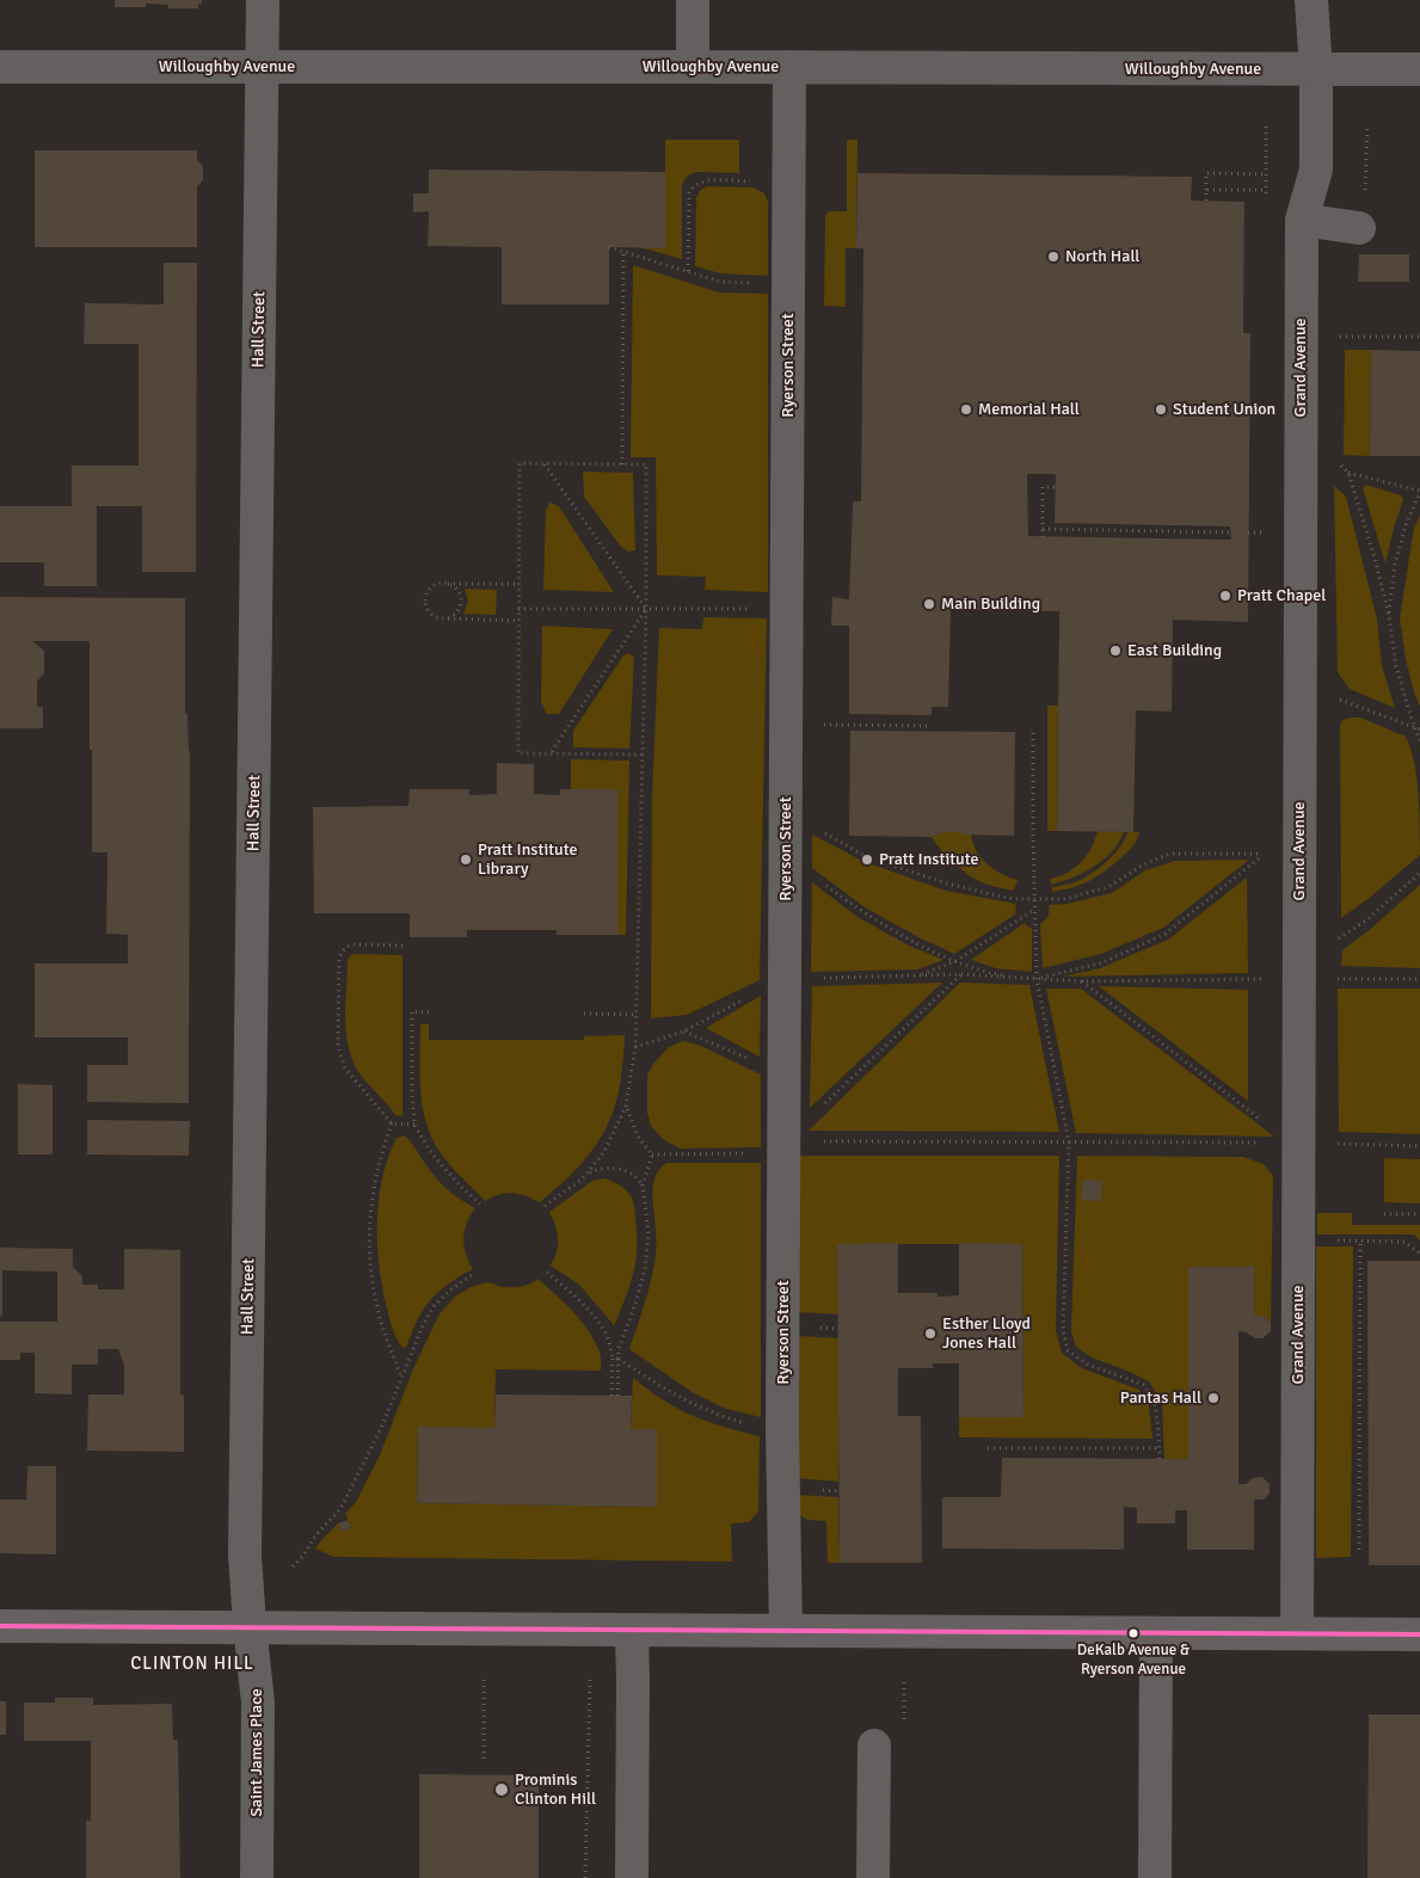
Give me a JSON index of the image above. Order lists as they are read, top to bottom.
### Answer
{
  "streets": {
    "street": [
      "Willoughby Avenue",
      "Hall Street",
      "Ryerson Street",
      "Grand Avenue",
      "Saint James Place"
    ]
  },
  "crossings": [
    ["Willoughby Avenue", "Hall Street"],
    ["Willoughby Avenue", "Ryerson Street"],
    ["Willoughby Avenue", "Grand Avenue"],
    ["Hall Street", "Saint James Place"]
  ],
  "districts": ["CLINTON HILL"],
  "places": [
    "North Hall",
    "Memorial Hall",
    "Student Union",
    "Pratt Chapel",
    "Main Building",
    "East Building",
    "Pratt Institute Library",
    "Pratt Institute",
    "Esther Lloyd Jones Hall",
    "Pantas Hall",
    "DeKalb Avenue & Ryerson Avenue",
    "Prominis Clinton Hill"
  ]
}
